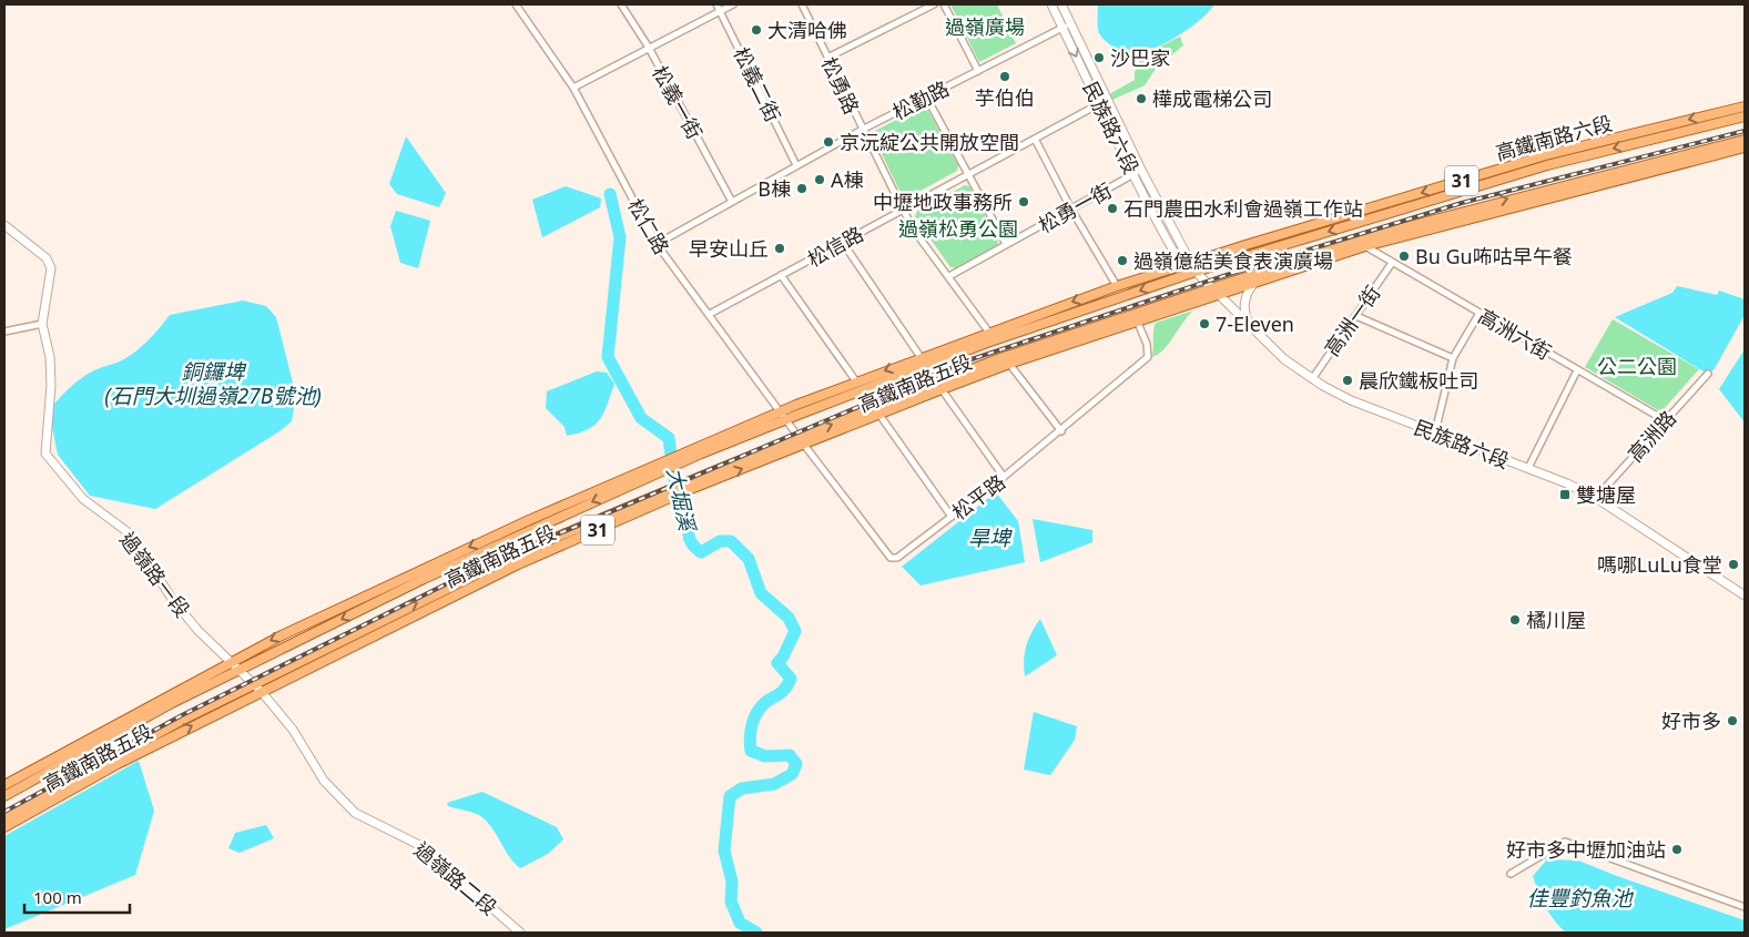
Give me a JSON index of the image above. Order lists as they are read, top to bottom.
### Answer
{
  "streets": {
    "main road": [
      "民族路六段",
      "高鐵南路六段",
      "31",
      "高鐵南路五段",
      "過嶺路一段",
      "過嶺路二段"
    ],
    "street": [
      "松義二街",
      "松勇路",
      "松勤路",
      "松義一街",
      "松勇一街",
      "松仁路",
      "松信路",
      "高洲一街",
      "高洲六街",
      "高洲路",
      "松平路"
    ]
  },
  "crossings": [
    ["松義二街", "松勤路"],
    ["松勇路", "松勤路"],
    ["松勇路", "松勇一街"],
    ["松勇路", "松信路"],
    ["松勇路", "高鐵南路五段"],
    ["松勤路", "松義一街"],
    ["松勤路", "民族路六段"],
    ["松勤路", "松仁路"],
    ["民族路六段", "高鐵南路六段"],
    ["民族路六段", "31"],
    ["民族路六段", "松勇一街"],
    ["民族路六段", "松信路"],
    ["民族路六段", "高洲一街"],
    ["民族路六段", "高鐵南路五段"],
    ["民族路六段", "高洲路"],
    ["高鐵南路六段", "高鐵南路五段"],
    ["31", "高洲六街"],
    ["31", "高鐵南路五段"],
    ["松仁路", "松信路"],
    ["松仁路", "高鐵南路五段"],
    ["松仁路", "松平路"],
    ["高洲一街", "高洲六街"],
    ["高洲六街", "高洲路"],
    ["高鐵南路五段", "松平路"],
    ["高鐵南路五段", "過嶺路一段"],
    ["高鐵南路五段", "過嶺路二段"],
    ["過嶺路一段", "過嶺路二段"]
  ],
  "water": [
    "銅鑼埤 (石門大圳過嶺27B號池)",
    "大堀溪",
    "旱埤",
    "佳豐釣魚池"
  ],
  "parks": ["過嶺廣場", "過嶺松勇公園", "公二公園"],
  "places": {
    "other": [
      "大清哈佛",
      "沙巴家",
      "芋伯伯",
      "樺成電梯公司",
      "京沅綻公共開放空間",
      "A棟",
      "B棟",
      "中壢地政事務所",
      "石門農田水利會過嶺工作站",
      "早安山丘",
      "Bu Gu咘咕早午餐",
      "過嶺億結美食表演廣場",
      "7-Eleven",
      "晨欣鐵板吐司",
      "嗎哪LuLu食堂",
      "橘川屋",
      "好市多",
      "好市多中壢加油站"
    ],
    "transit": ["雙塘屋"]
  },
  "scale_bar": "100 m"
}
